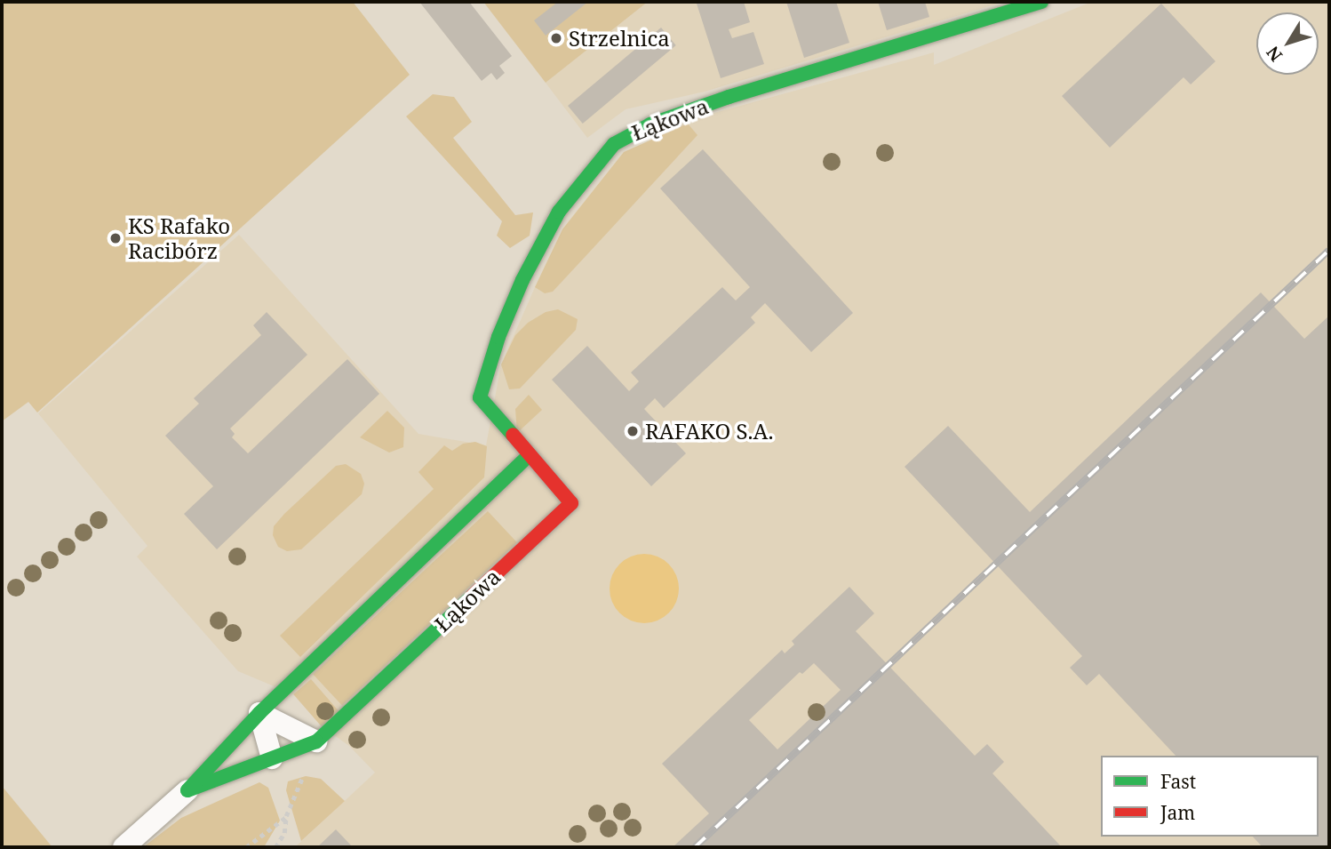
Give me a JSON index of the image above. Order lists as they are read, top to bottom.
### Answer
{
  "streets": {
    "street": ["Łąkowa"]
  },
  "places": ["Strzelnica", "KS Rafako Racibórz", "RAFAKO S.A."],
  "legend": ["Fast", "Jam"],
  "north": "bottom left"
}
